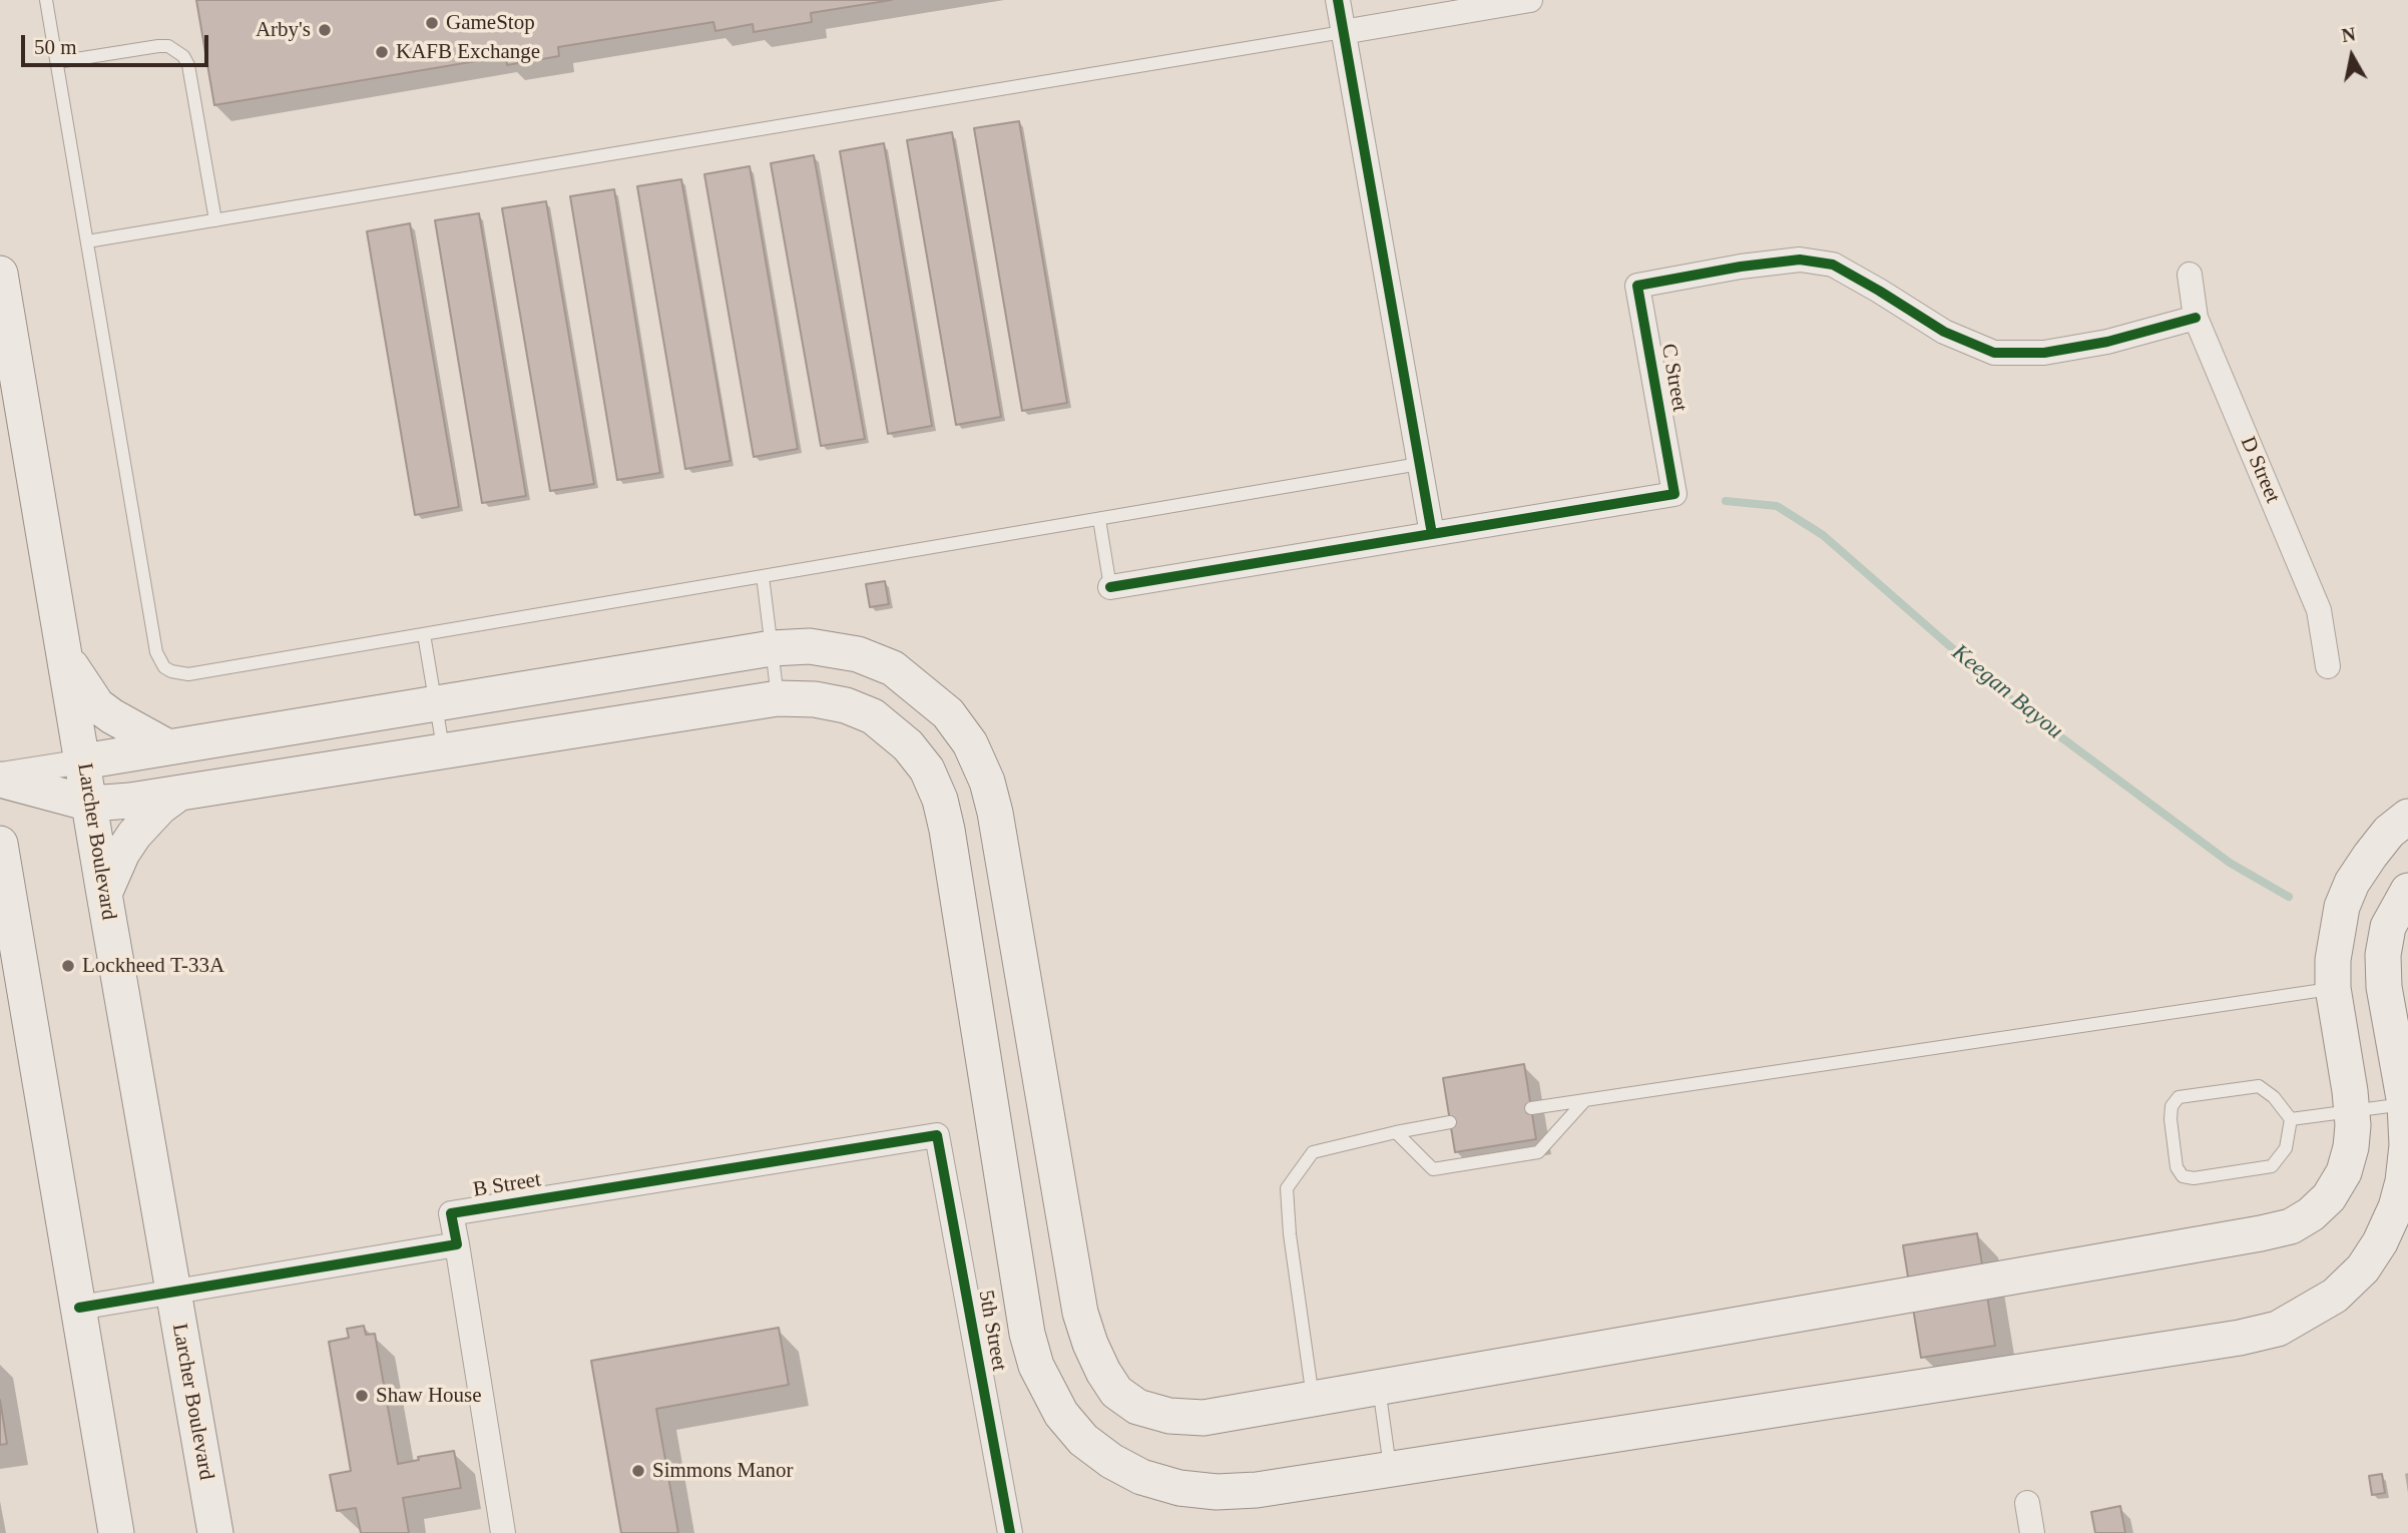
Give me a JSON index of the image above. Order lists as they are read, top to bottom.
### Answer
{
  "streets": {
    "main road": ["Larcher Boulevard"],
    "street": [
      "C Street",
      "D Street",
      "B Street",
      "5th Street"
    ]
  },
  "crossings": [
    ["C Street", "D Street"],
    ["B Street", "5th Street"]
  ],
  "water": ["Keegan Bayou"],
  "places": [
    "GameStop",
    "Arby's",
    "KAFB Exchange",
    "Lockheed T-33A",
    "Shaw House",
    "Simmons Manor"
  ],
  "scale_bar": "50 m",
  "north": "top"
}
